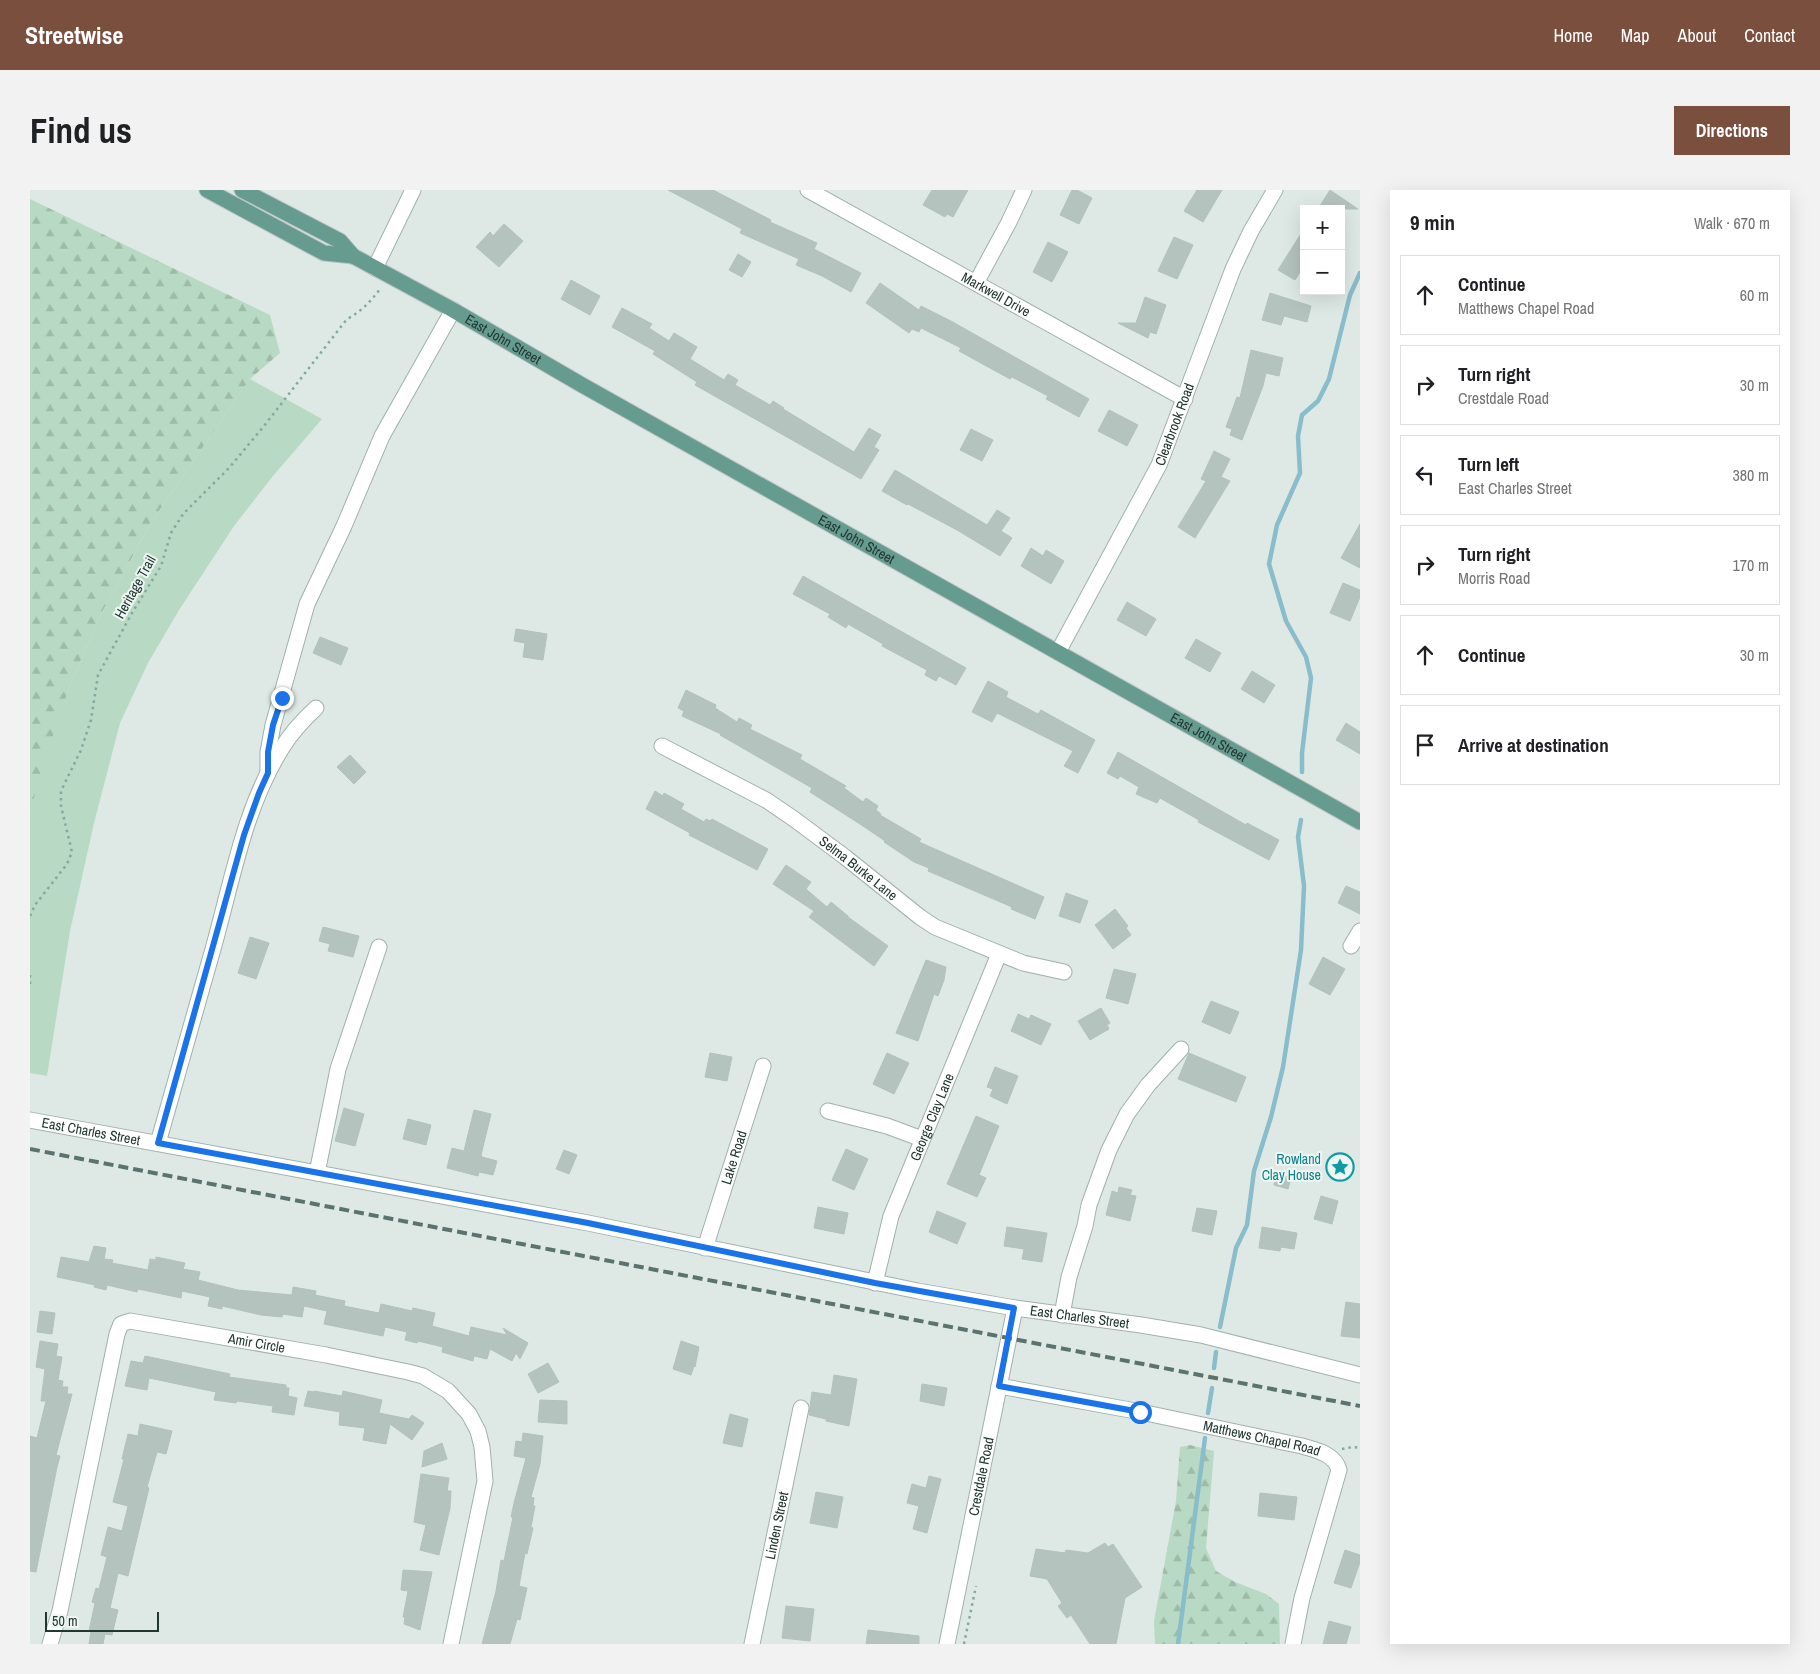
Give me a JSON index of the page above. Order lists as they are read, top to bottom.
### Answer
{
  "streets": {
    "main road": ["East John Street"],
    "street": [
      "Markwell Drive",
      "Clearbrook Road",
      "Selma Burke Lane",
      "George Clay Lane",
      "East Charles Street",
      "Lake Road",
      "Amir Circle",
      "Matthews Chapel Road",
      "Crestdale Road",
      "Linden Street"
    ],
    "path": ["Heritage Trail"]
  },
  "crossings": [
    ["Markwell Drive", "Clearbrook Road"],
    ["East John Street", "Clearbrook Road"],
    ["Selma Burke Lane", "George Clay Lane"],
    ["George Clay Lane", "East Charles Street"],
    ["East Charles Street", "Lake Road"],
    ["East Charles Street", "Crestdale Road"],
    ["Matthews Chapel Road", "Crestdale Road"]
  ],
  "places": {
    "place": ["Rowland Clay House"]
  },
  "scale_bar": "50 m",
  "page": {
    "header": "Streetwise",
    "nav": [
      "Home",
      "Map",
      "About",
      "Contact"
    ],
    "buttons": "Directions",
    "title": "Find us",
    "heading": ["9 min", "Walk · 670 m"],
    "map_buttons": ["+", "−"],
    "list": [
      ["Continue", "Matthews Chapel Road", "60 m"],
      ["Turn right", "Crestdale Road", "30 m"],
      ["Turn left", "East Charles Street", "380 m"],
      ["Turn right", "Morris Road", "170 m"],
      ["Continue", "30 m"],
      "Arrive at destination"
    ],
    "scale": "50 m"
  }
}
